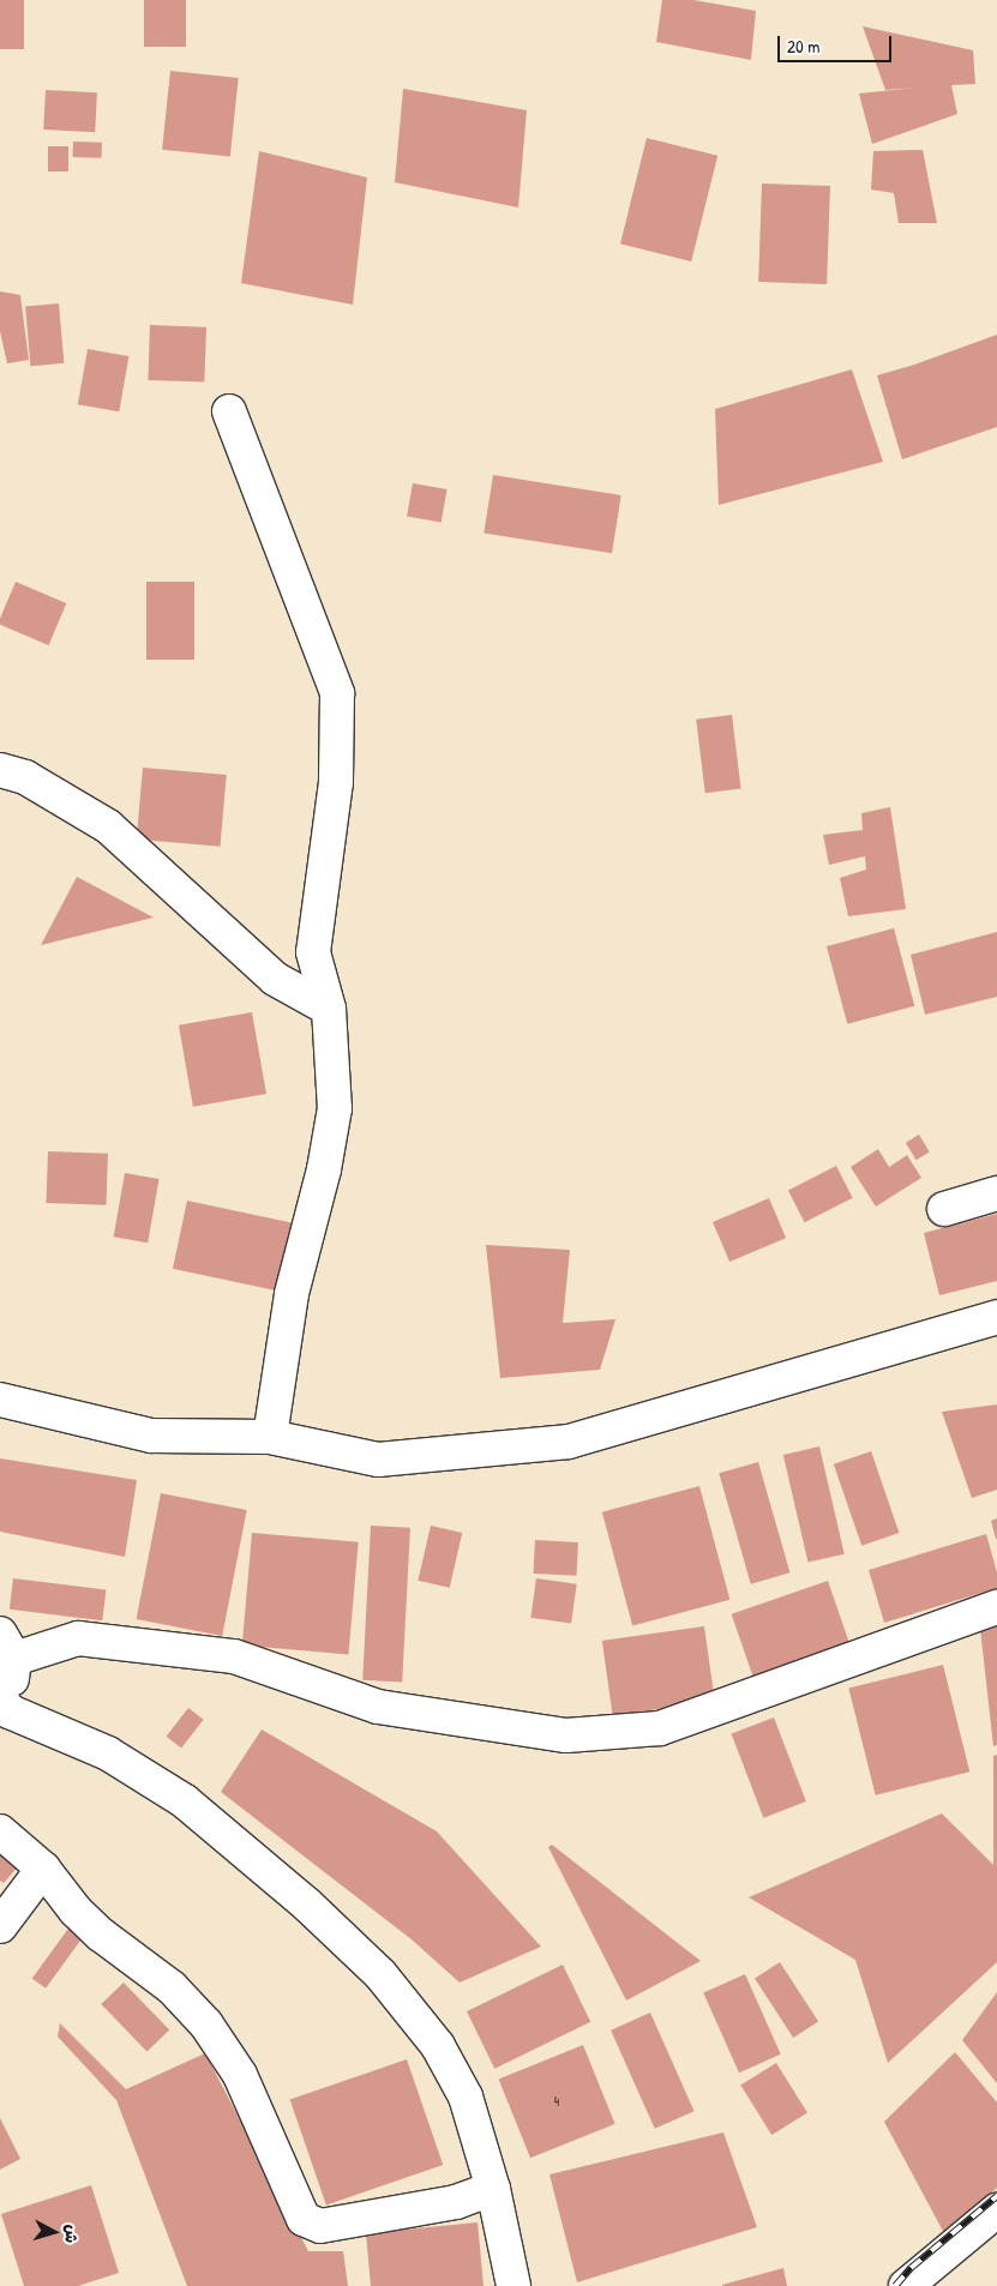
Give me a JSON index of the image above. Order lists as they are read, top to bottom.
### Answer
{
  "house_numbers": ["4"],
  "scale_bar": "20 m",
  "north": "right"
}
